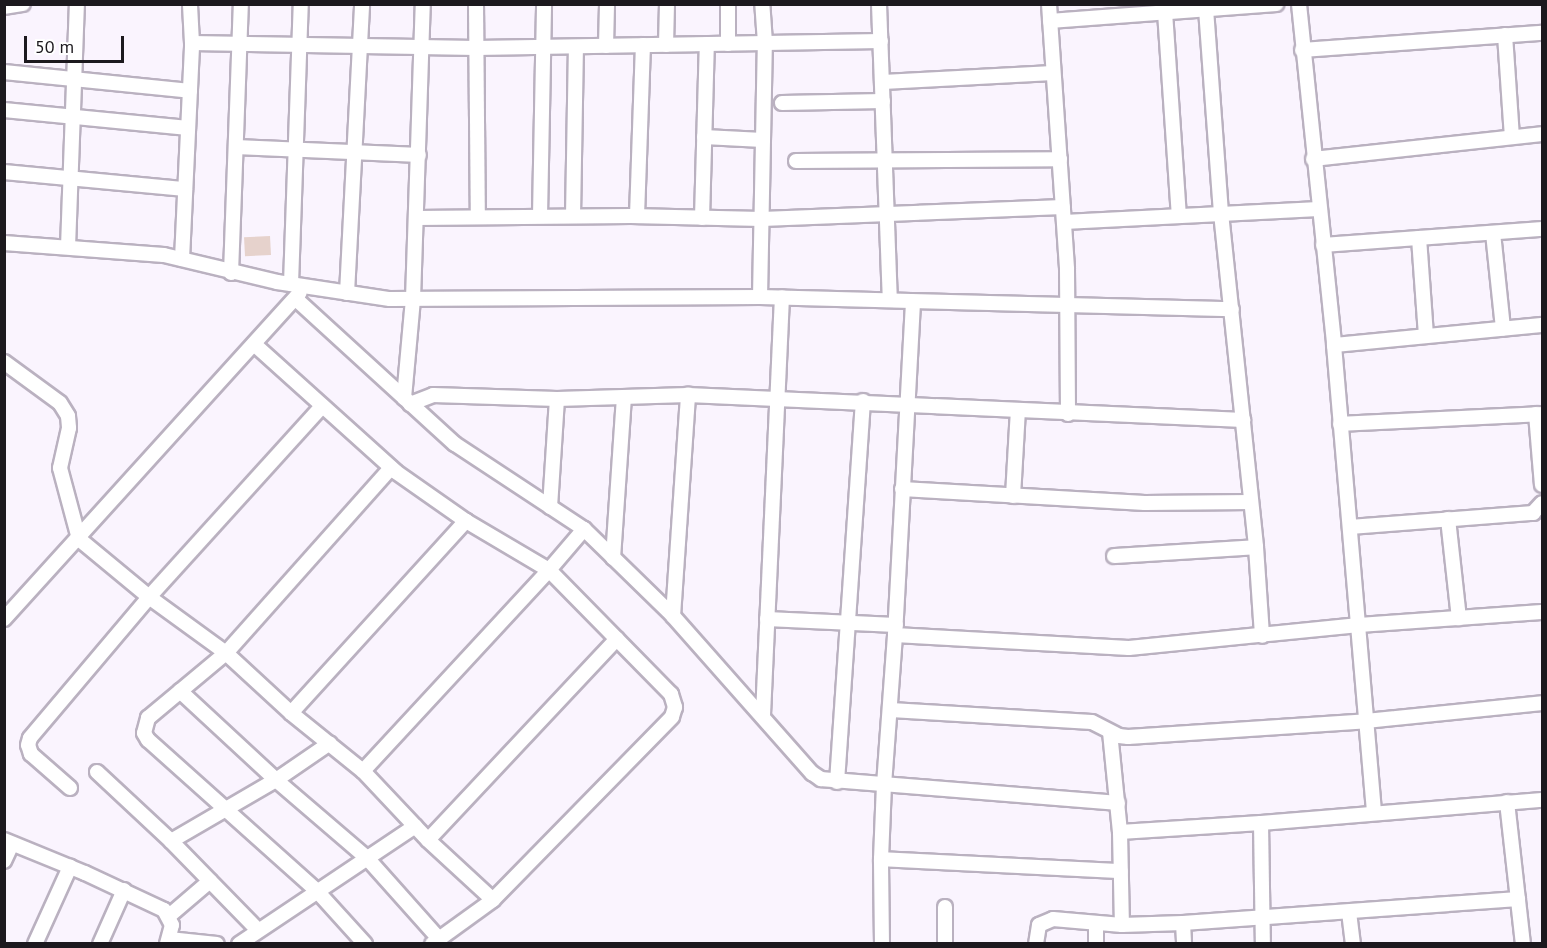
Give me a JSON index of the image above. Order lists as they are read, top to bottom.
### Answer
{
  "scale_bar": "50 m"
}
